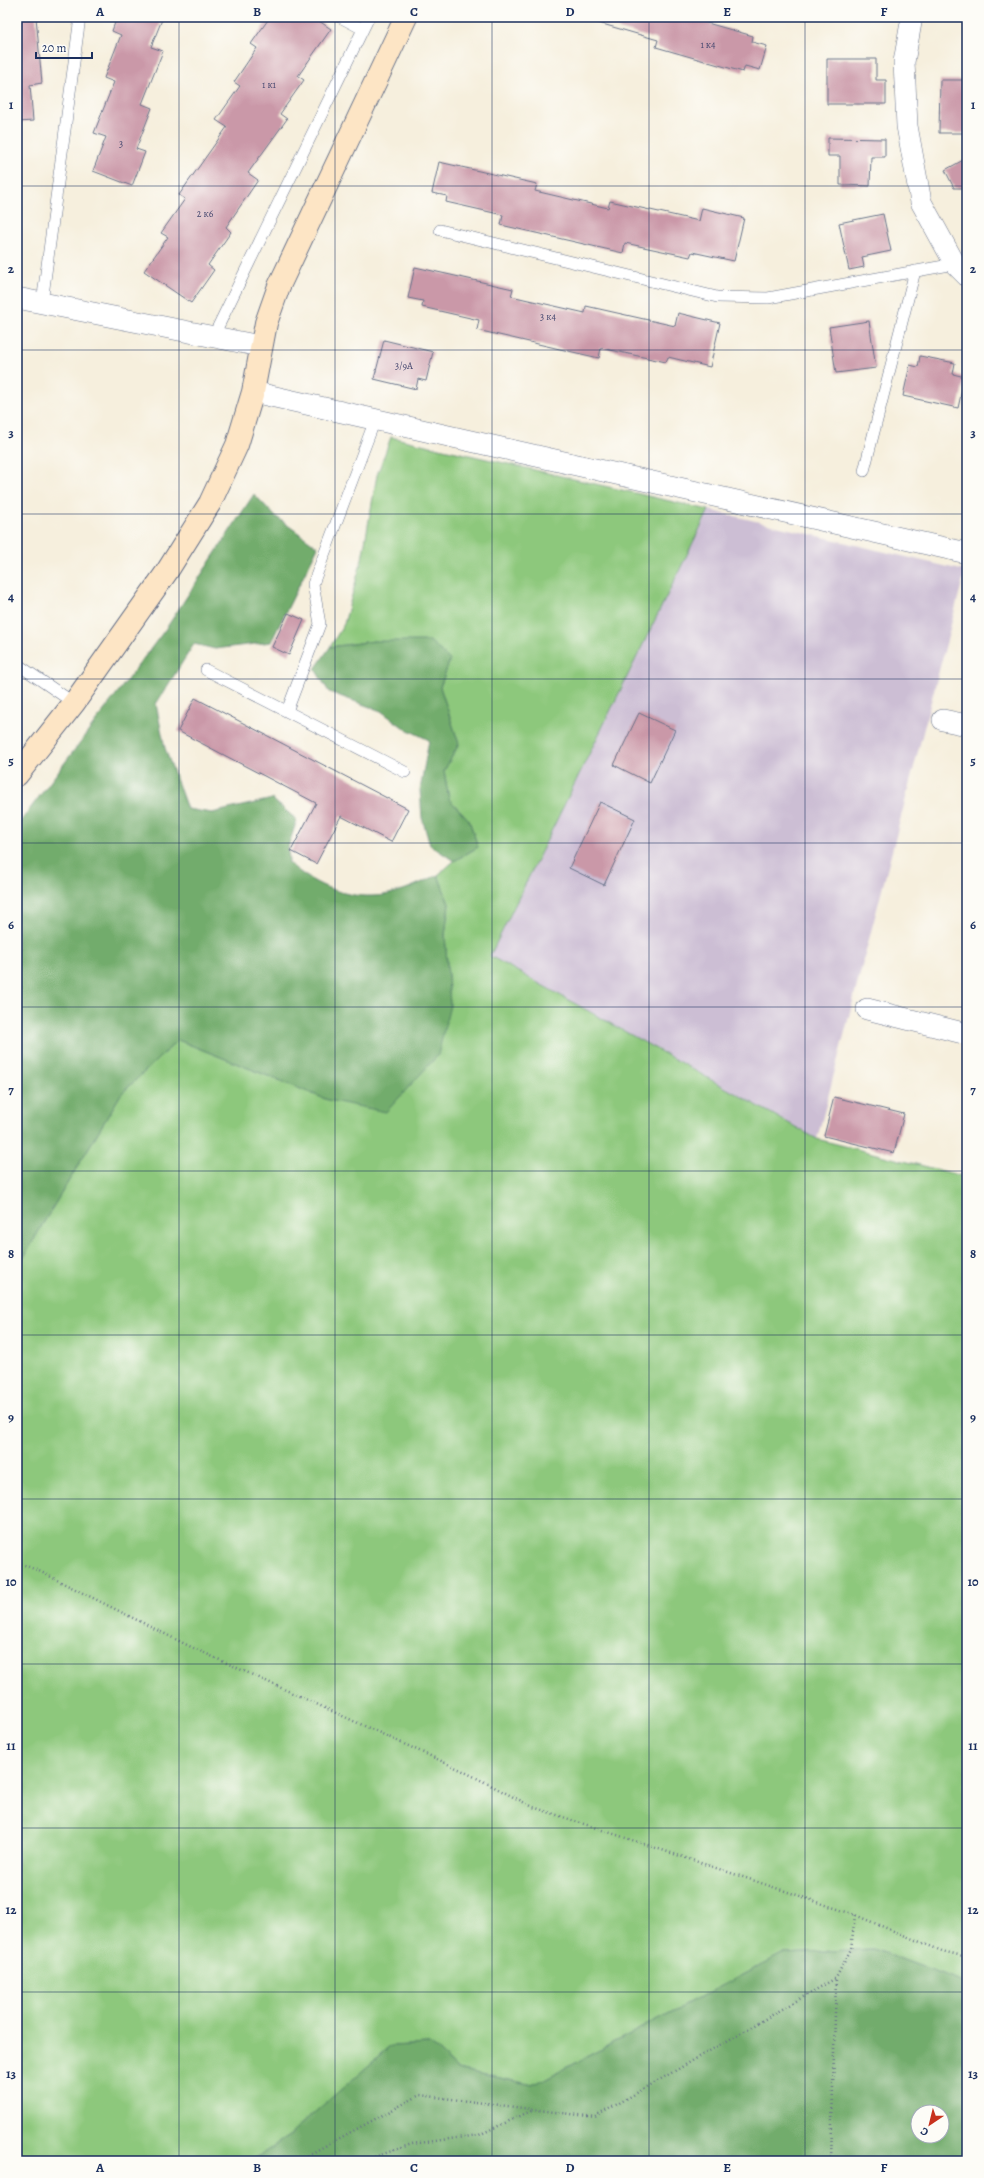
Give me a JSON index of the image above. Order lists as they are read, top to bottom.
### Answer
{
  "house_numbers": [
    "1 к4",
    "1 к1",
    "3",
    "2 к6",
    "3 к4",
    "3/9А"
  ],
  "scale_bar": "20 m",
  "north": "bottom left",
  "grid": {
    "columns": [
      "A",
      "B",
      "C",
      "D",
      "E",
      "F"
    ],
    "rows": [
      "1",
      "2",
      "3",
      "4",
      "5",
      "6",
      "7",
      "8",
      "9",
      "10",
      "11",
      "12",
      "13"
    ]
  }
}
